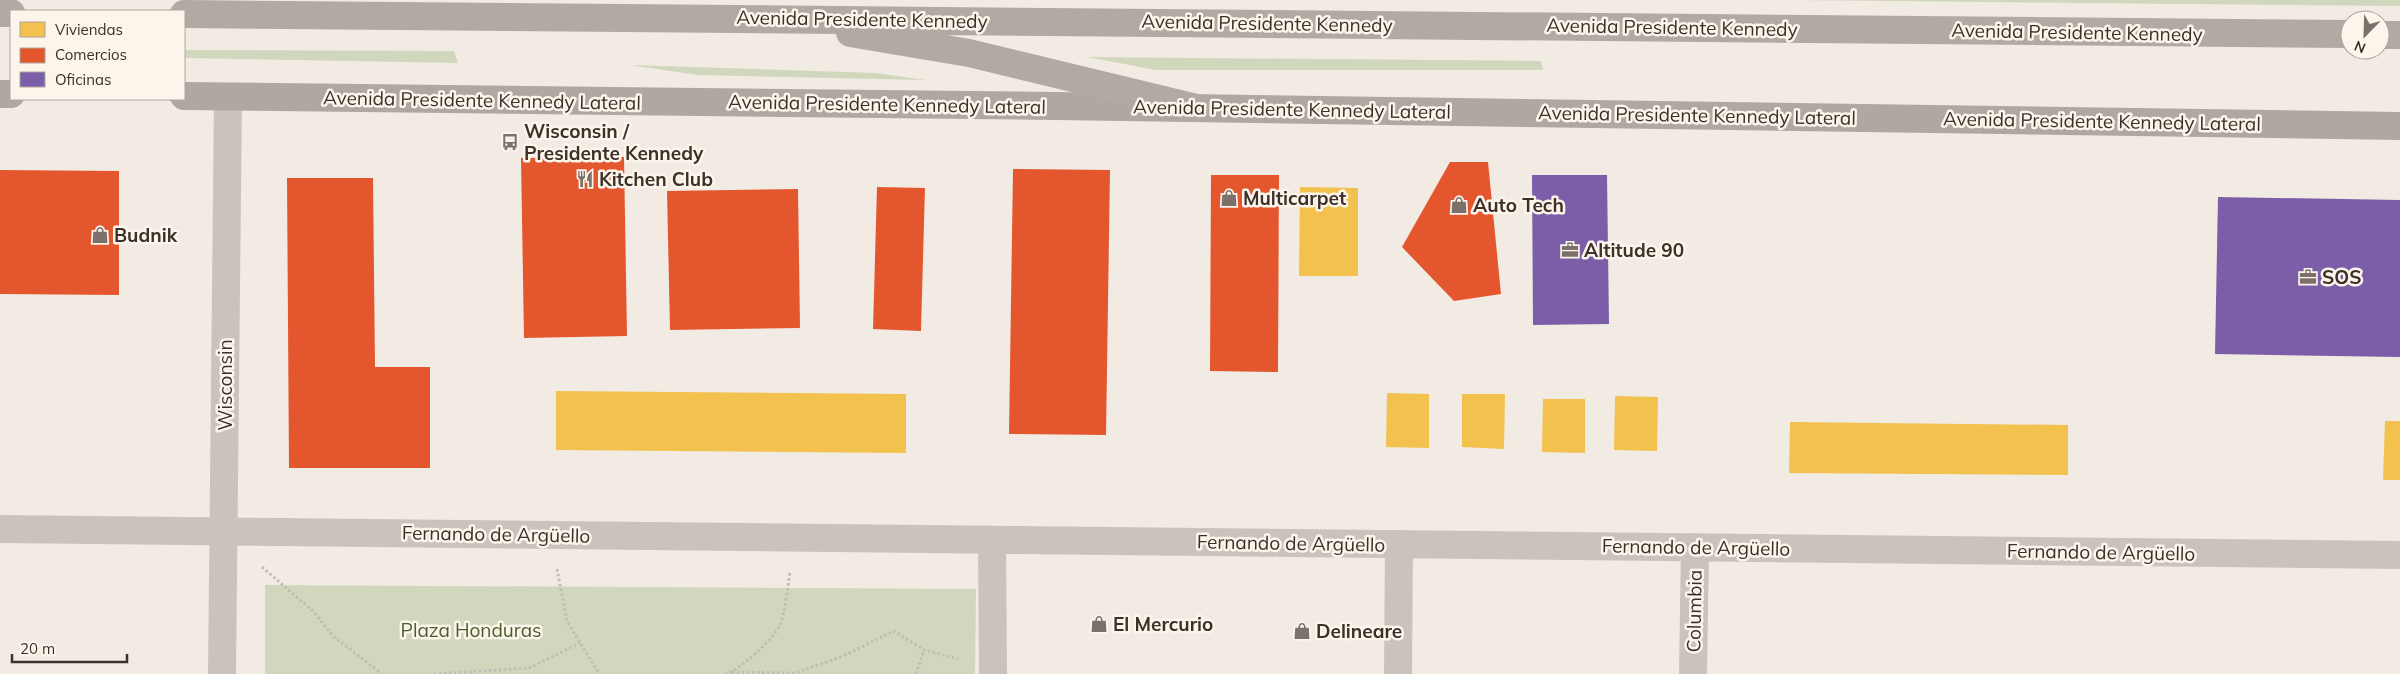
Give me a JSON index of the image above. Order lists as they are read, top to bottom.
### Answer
{
  "streets": {
    "highway": ["Avenida Presidente Kennedy"],
    "main road": ["Avenida Presidente Kennedy Lateral"],
    "street": ["Wisconsin", "Fernando de Argüello", "Columbia"]
  },
  "crossings": [
    ["Avenida Presidente Kennedy Lateral", "Wisconsin"],
    ["Wisconsin", "Fernando de Argüello"],
    ["Fernando de Argüello", "Columbia"]
  ],
  "parks": ["Plaza Honduras"],
  "places": {
    "bus stop": ["Wisconsin / Presidente Kennedy"],
    "restaurant": ["Kitchen Club"],
    "shop": [
      "Multicarpet",
      "Auto Tech",
      "Budnik",
      "El Mercurio",
      "Delineare"
    ],
    "office": ["Altitude 90", "SOS"]
  },
  "legend": ["Viviendas", "Comercios", "Oficinas"],
  "scale_bar": "20 m",
  "north": "bottom left"
}
